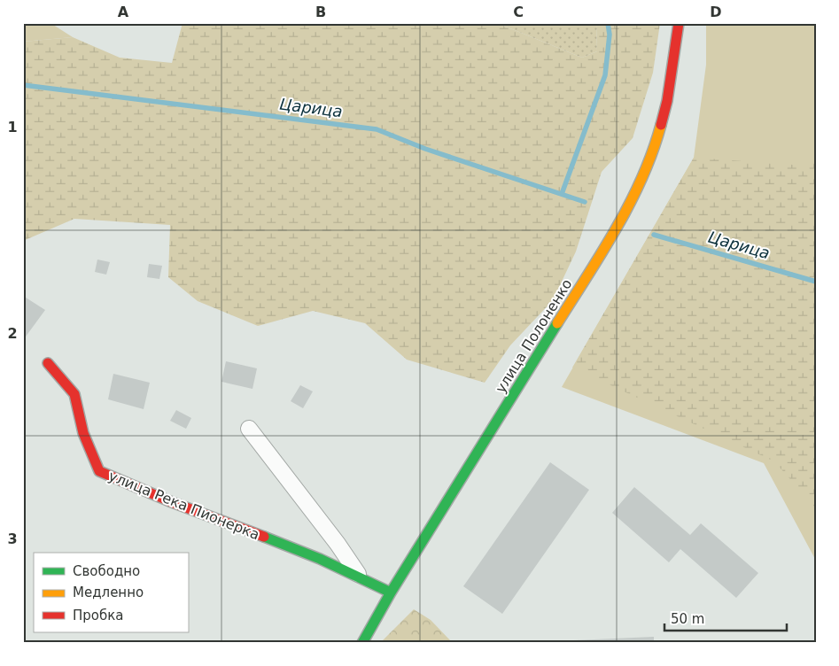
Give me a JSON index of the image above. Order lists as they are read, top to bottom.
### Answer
{
  "streets": {
    "main road": ["улица Полоненко", "улица Река Пионерка"]
  },
  "crossings": [
    ["улица Полоненко", "улица Река Пионерка"]
  ],
  "water": ["Царица"],
  "legend": ["Свободно", "Медленно", "Пробка"],
  "scale_bar": "50 m",
  "grid": {
    "columns": [
      "A",
      "B",
      "C",
      "D"
    ],
    "rows": ["1", "2", "3"]
  }
}
